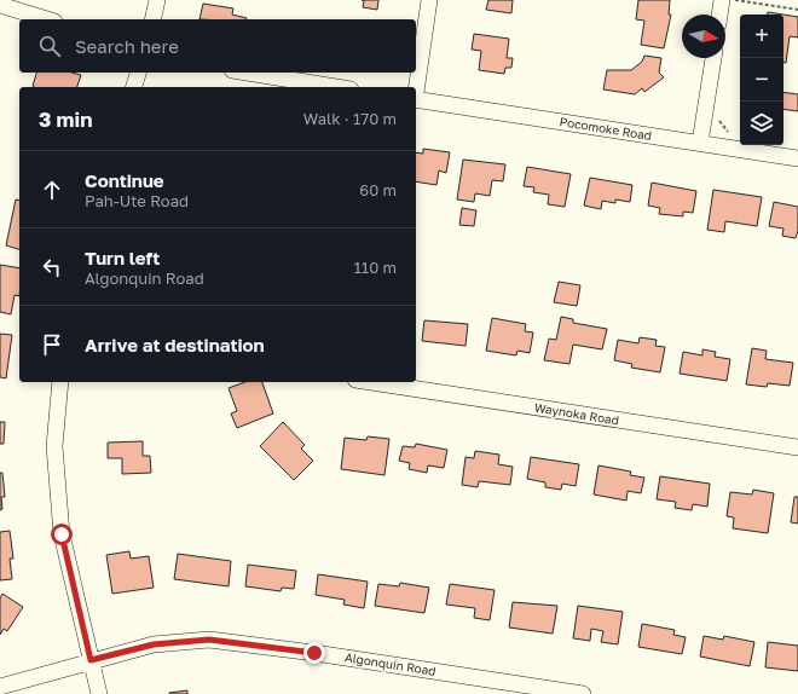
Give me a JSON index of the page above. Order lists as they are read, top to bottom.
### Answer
{
  "streets": {
    "street": ["Pocomoke Road", "Waynoka Road", "Algonquin Road"]
  },
  "north": "right",
  "page": {
    "map_buttons": ["+", "−"],
    "search": "Search here",
    "heading": ["3 min", "Walk · 170 m"],
    "list": [
      ["Continue", "Pah-Ute Road", "60 m"],
      ["Turn left", "Algonquin Road", "110 m"],
      "Arrive at destination"
    ]
  }
}
